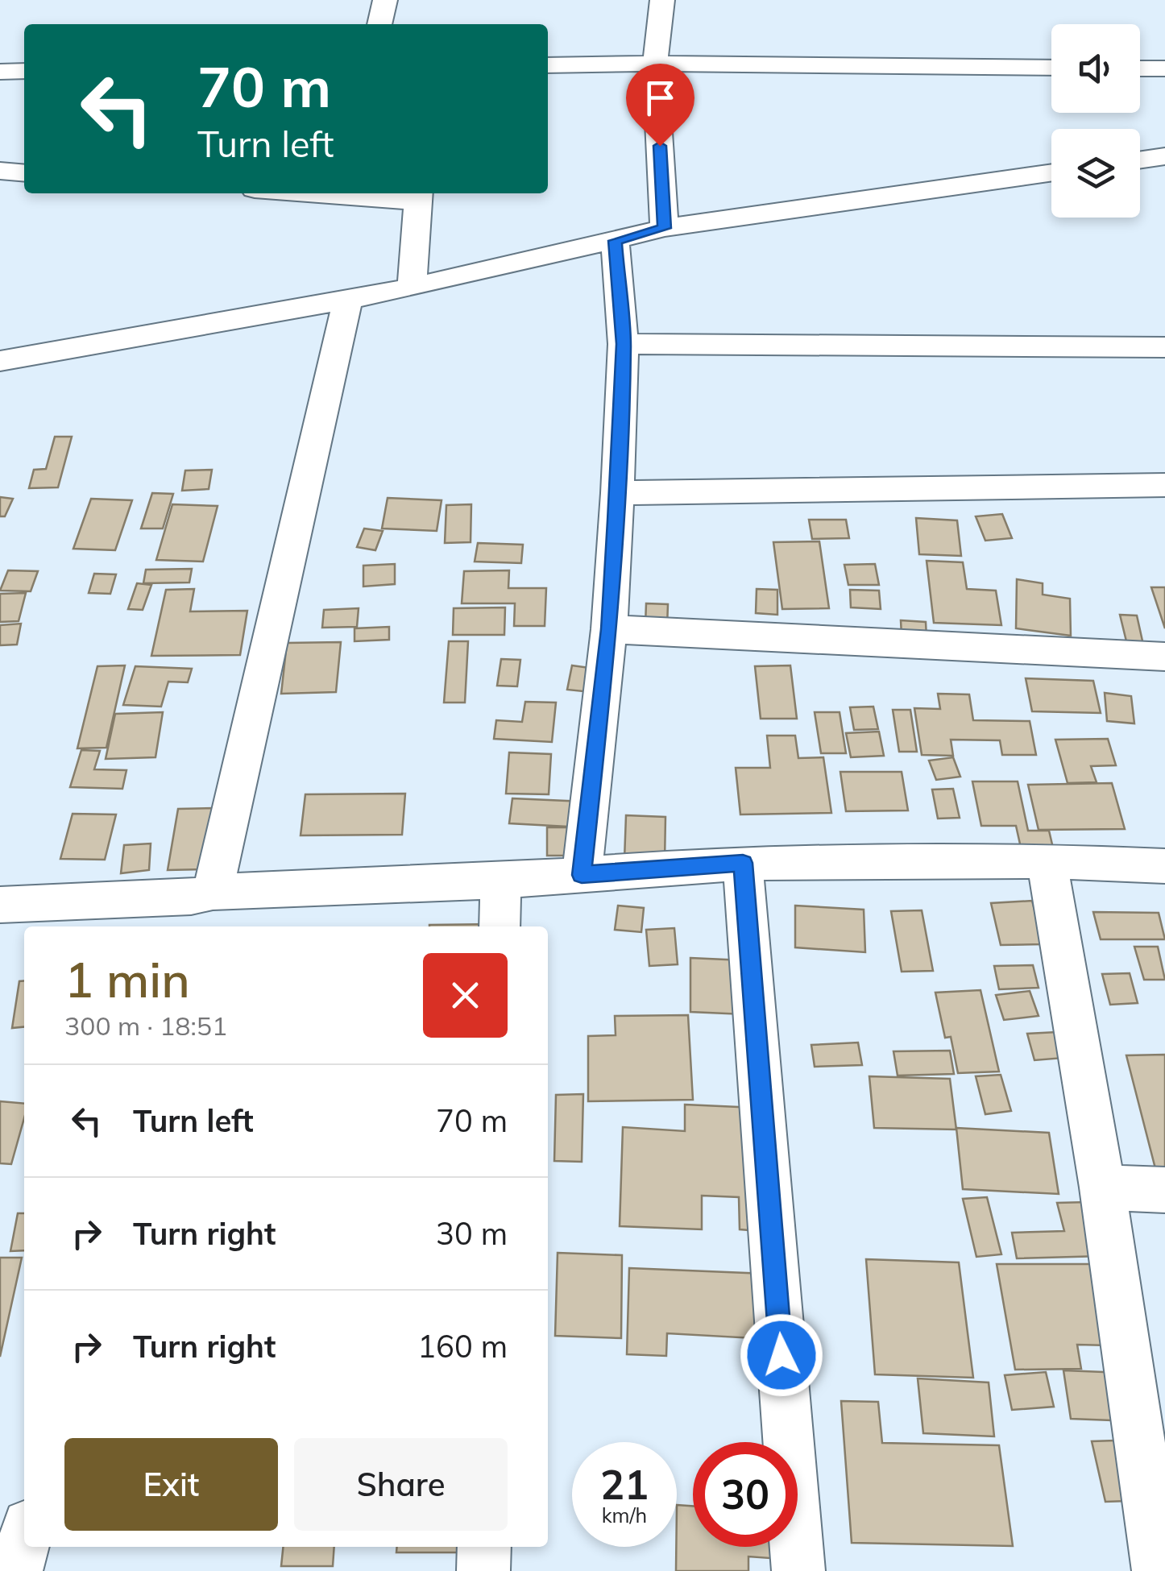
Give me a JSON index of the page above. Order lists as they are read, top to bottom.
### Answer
{
  "page": {
    "turn": ["70 m", "Turn left"],
    "heading": ["1 min", "300 m · 18:51"],
    "list": [
      {
        "name": "Turn left",
        "value": "70 m"
      },
      {
        "name": "Turn right",
        "value": "30 m"
      },
      {
        "name": "Turn right",
        "value": "160 m"
      }
    ],
    "buttons": ["Exit", "Share"],
    "speed": "21 km/h",
    "limit": "30"
  }
}
